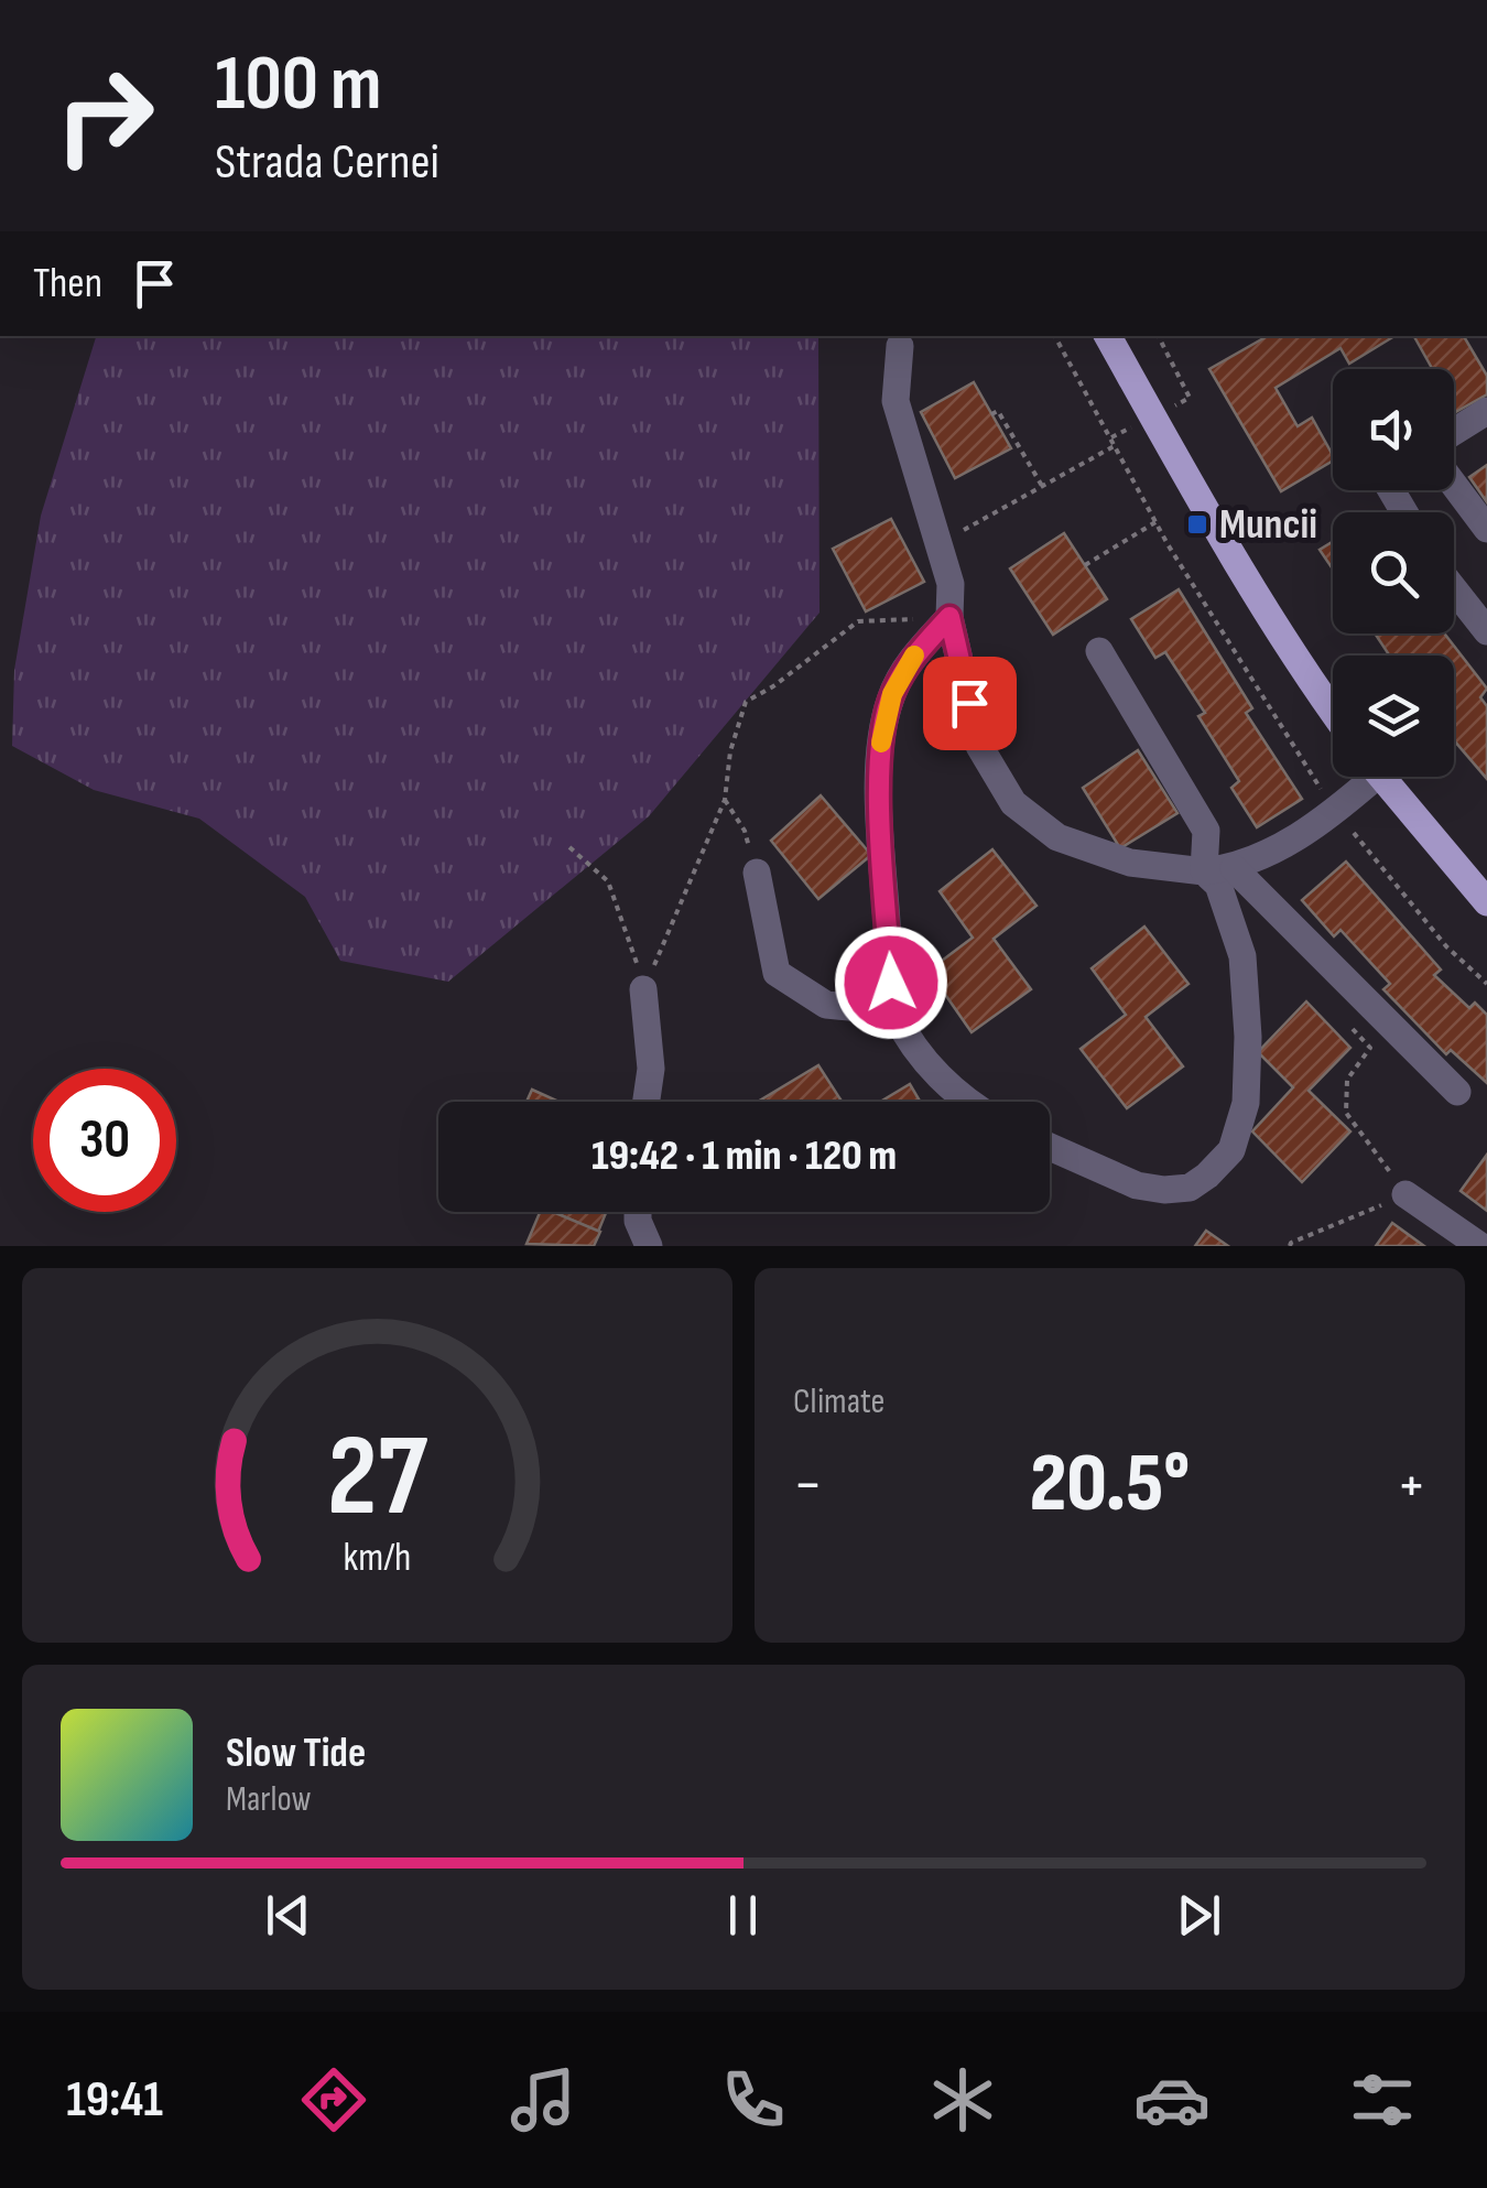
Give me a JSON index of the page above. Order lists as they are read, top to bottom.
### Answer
{
  "places": {
    "transit": ["Muncii"]
  },
  "page": {
    "turn": ["100 m", "Strada Cernei"],
    "then": "Then",
    "limit": "30",
    "trip": "19:42 · 1 min · 120 m",
    "tile": "Climate",
    "heat": ["−", "20.5°", "+"],
    "song": ["Slow Tide", "Marlow"],
    "tabs": "19:41",
    "gauge": ["27", "km/h"]
  }
}
